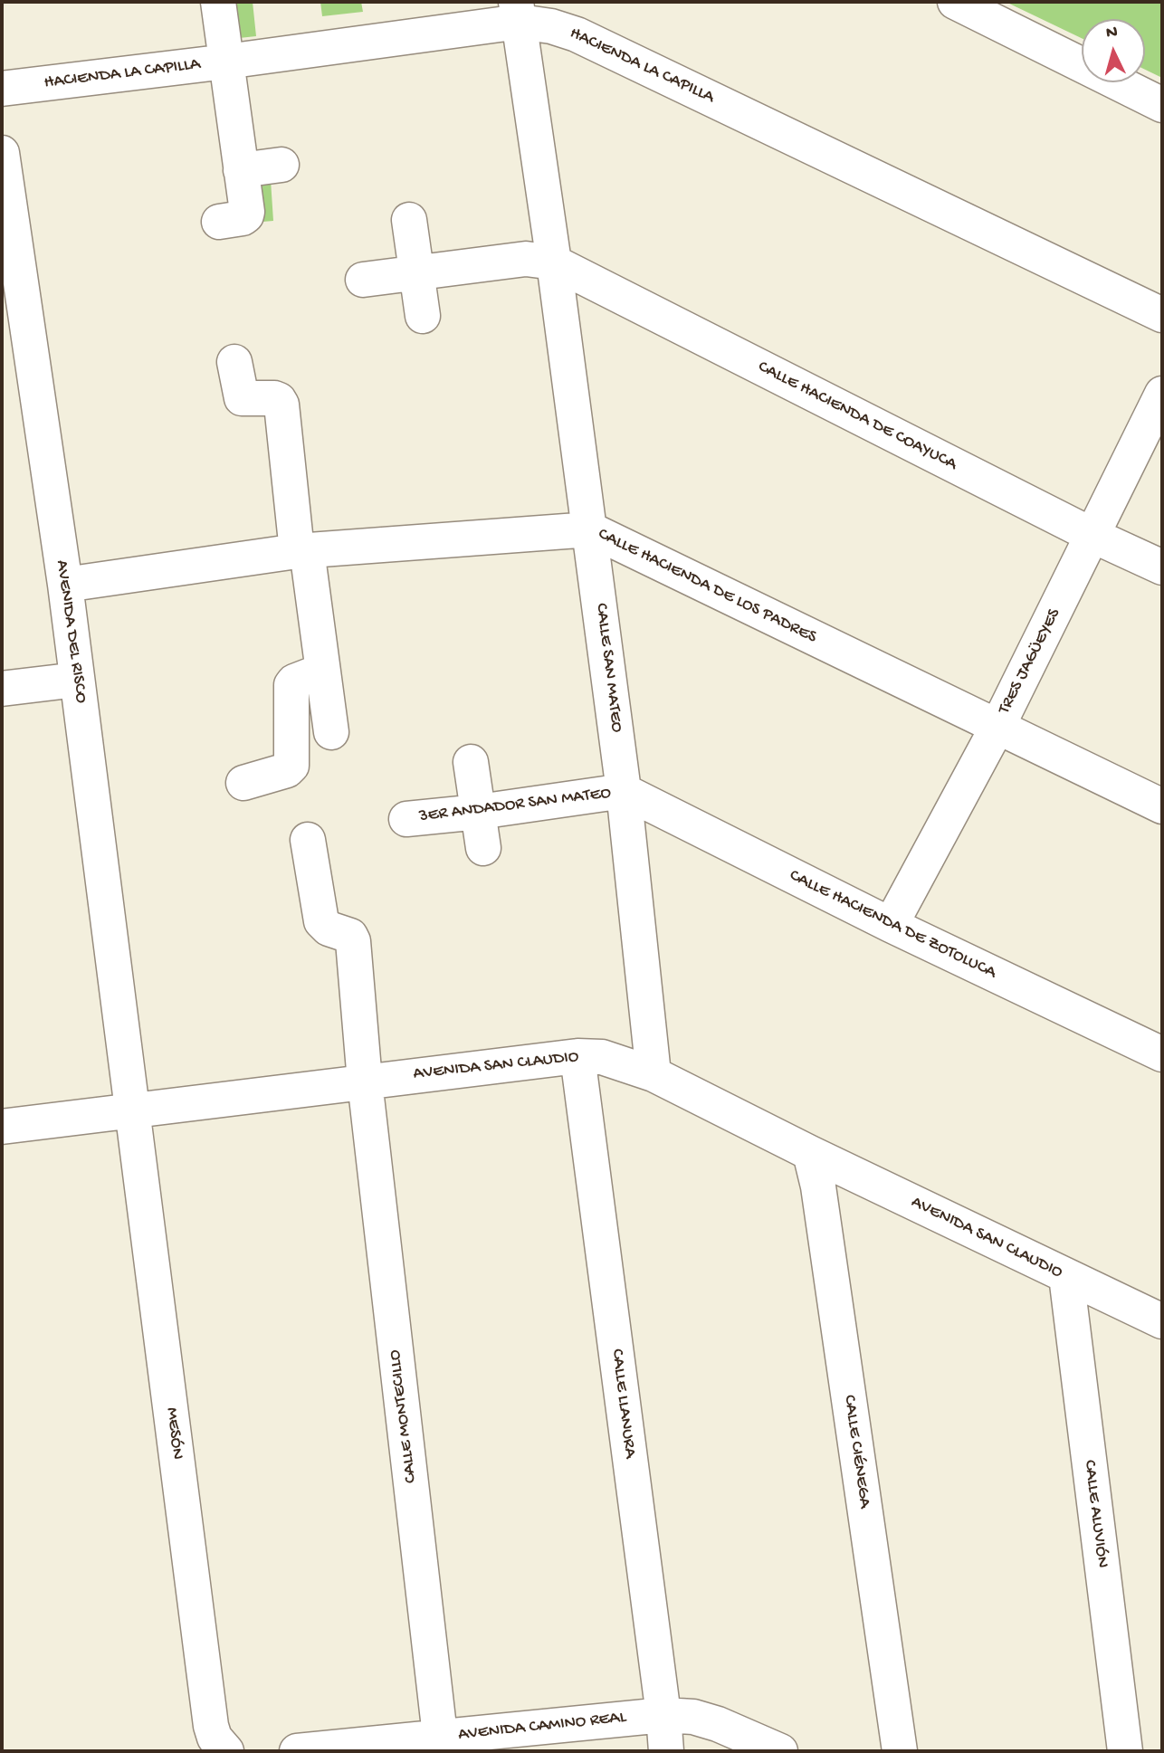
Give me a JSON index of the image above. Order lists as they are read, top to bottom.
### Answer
{
  "streets": {
    "street": [
      "HACIENDA LA CAPILLA",
      "CALLE HACIENDA DE COAYUCA",
      "CALLE HACIENDA DE LOS PADRES",
      "AVENIDA DEL RISCO",
      "TRES JAGÜEYES",
      "CALLE SAN MATEO",
      "3ER ANDADOR SAN MATEO",
      "CALLE HACIENDA DE ZOTOLUCA",
      "AVENIDA SAN CLAUDIO",
      "CALLE LLANURA",
      "CALLE MONTECILLO",
      "MESÓN",
      "CALLE CIÉNEGA",
      "CALLE ALUVIÓN",
      "AVENIDA CAMINO REAL"
    ]
  },
  "crossings": [
    ["HACIENDA LA CAPILLA", "CALLE SAN MATEO"],
    ["CALLE HACIENDA DE COAYUCA", "TRES JAGÜEYES"],
    ["CALLE HACIENDA DE COAYUCA", "CALLE SAN MATEO"],
    ["CALLE HACIENDA DE LOS PADRES", "AVENIDA DEL RISCO"],
    ["CALLE HACIENDA DE LOS PADRES", "TRES JAGÜEYES"],
    ["CALLE HACIENDA DE LOS PADRES", "CALLE SAN MATEO"],
    ["AVENIDA DEL RISCO", "AVENIDA SAN CLAUDIO"],
    ["AVENIDA DEL RISCO", "MESÓN"],
    ["TRES JAGÜEYES", "CALLE HACIENDA DE ZOTOLUCA"],
    ["CALLE SAN MATEO", "3ER ANDADOR SAN MATEO"],
    ["CALLE SAN MATEO", "CALLE HACIENDA DE ZOTOLUCA"],
    ["CALLE SAN MATEO", "AVENIDA SAN CLAUDIO"],
    ["3ER ANDADOR SAN MATEO", "CALLE HACIENDA DE ZOTOLUCA"],
    ["AVENIDA SAN CLAUDIO", "CALLE LLANURA"],
    ["AVENIDA SAN CLAUDIO", "CALLE MONTECILLO"],
    ["AVENIDA SAN CLAUDIO", "MESÓN"],
    ["AVENIDA SAN CLAUDIO", "CALLE CIÉNEGA"],
    ["AVENIDA SAN CLAUDIO", "CALLE ALUVIÓN"],
    ["CALLE LLANURA", "AVENIDA CAMINO REAL"],
    ["CALLE MONTECILLO", "AVENIDA CAMINO REAL"]
  ],
  "north": "top"
}
